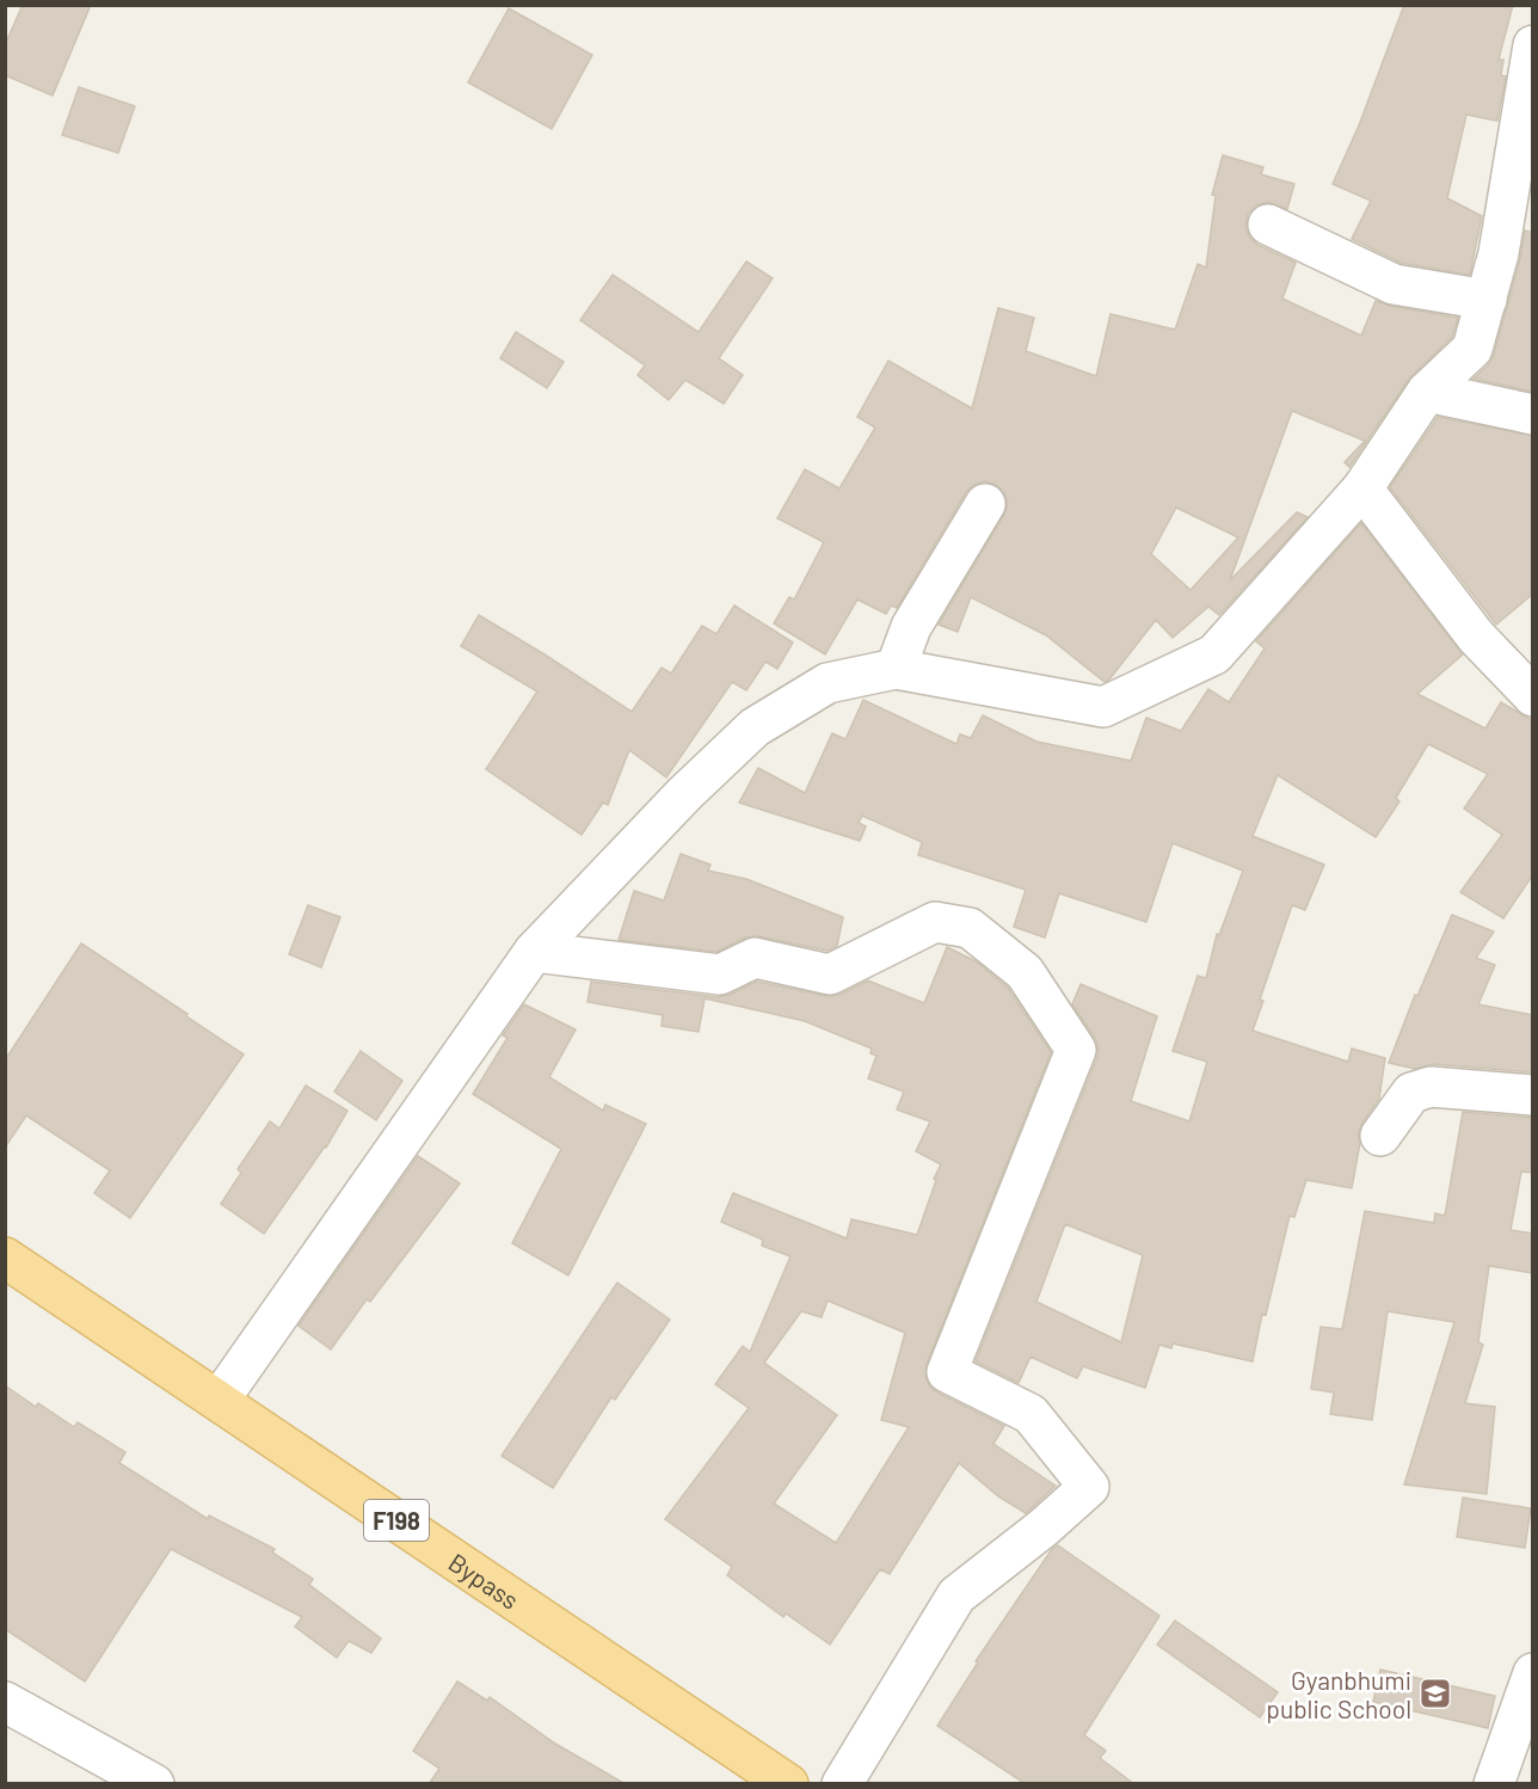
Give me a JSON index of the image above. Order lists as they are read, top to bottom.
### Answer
{
  "streets": {
    "main road": ["F198", "Bypass"]
  },
  "places": {
    "school or university": ["Gyanbhumi public School"]
  }
}
